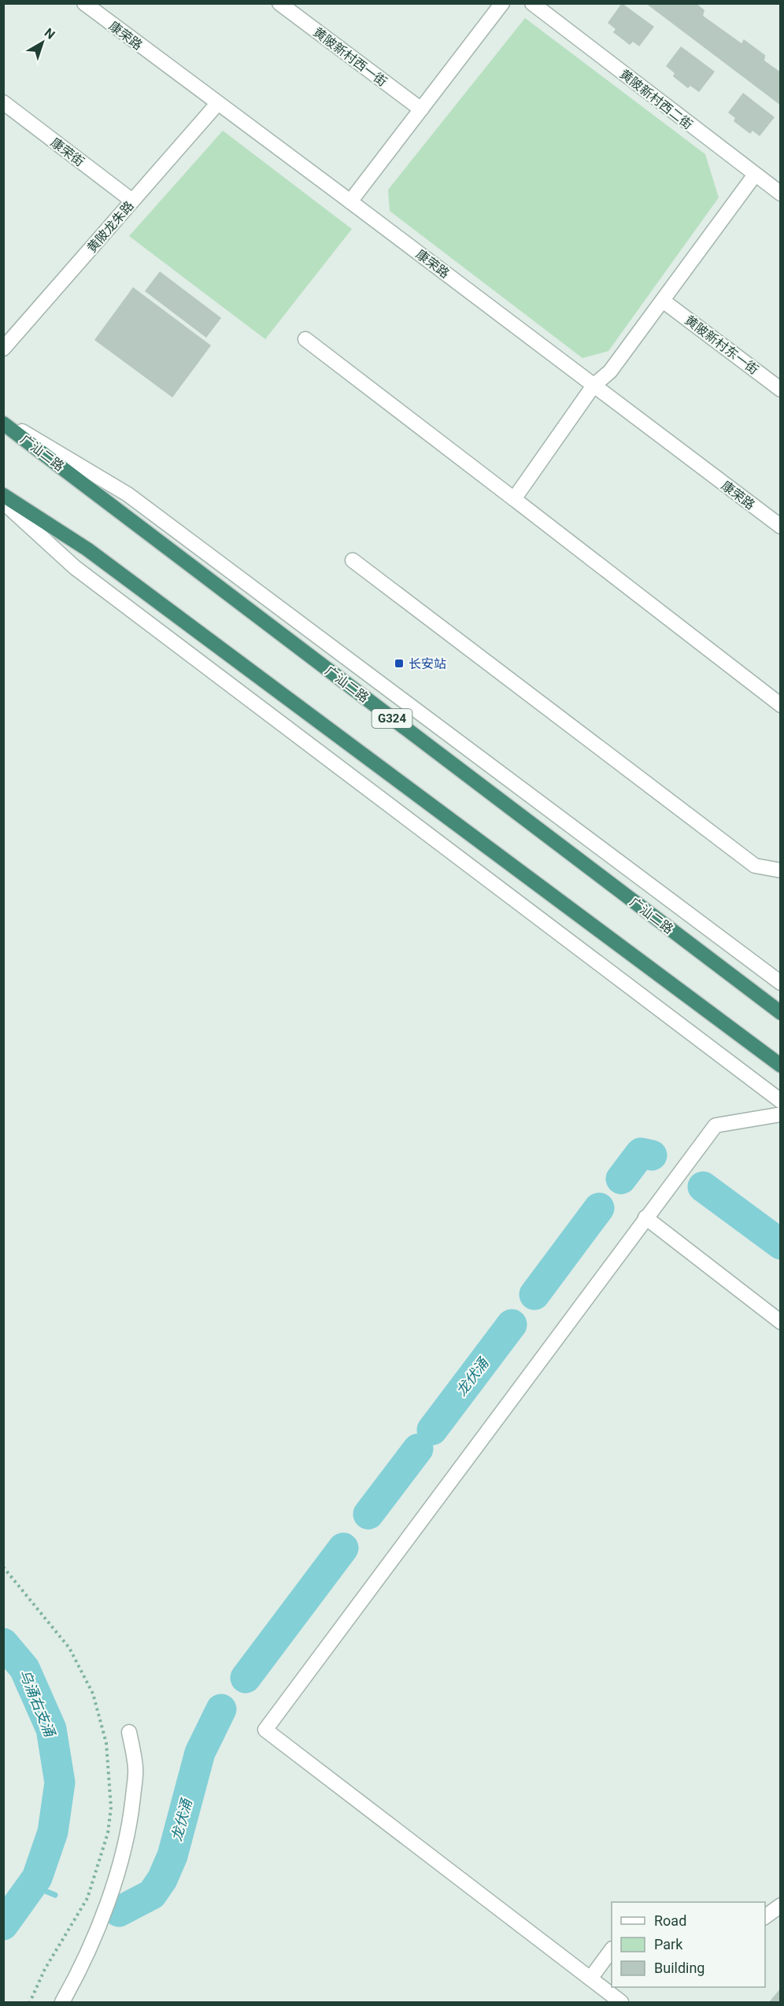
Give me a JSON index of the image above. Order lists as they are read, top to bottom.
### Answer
{
  "streets": {
    "highway": ["广汕二路", "G324"],
    "street": [
      "康荣路",
      "黄陂新村西一街",
      "黄陂新村西二街",
      "康荣街",
      "黄陂龙朱路",
      "黄陂新村东一街"
    ]
  },
  "crossings": [
    ["康荣路", "黄陂龙朱路"],
    ["康荣街", "黄陂龙朱路"]
  ],
  "water": ["龙伏涌", "乌涌右支涌"],
  "places": {
    "transit": ["长安站"]
  },
  "legend": ["Road", "Park", "Building"],
  "north": "top right"
}
